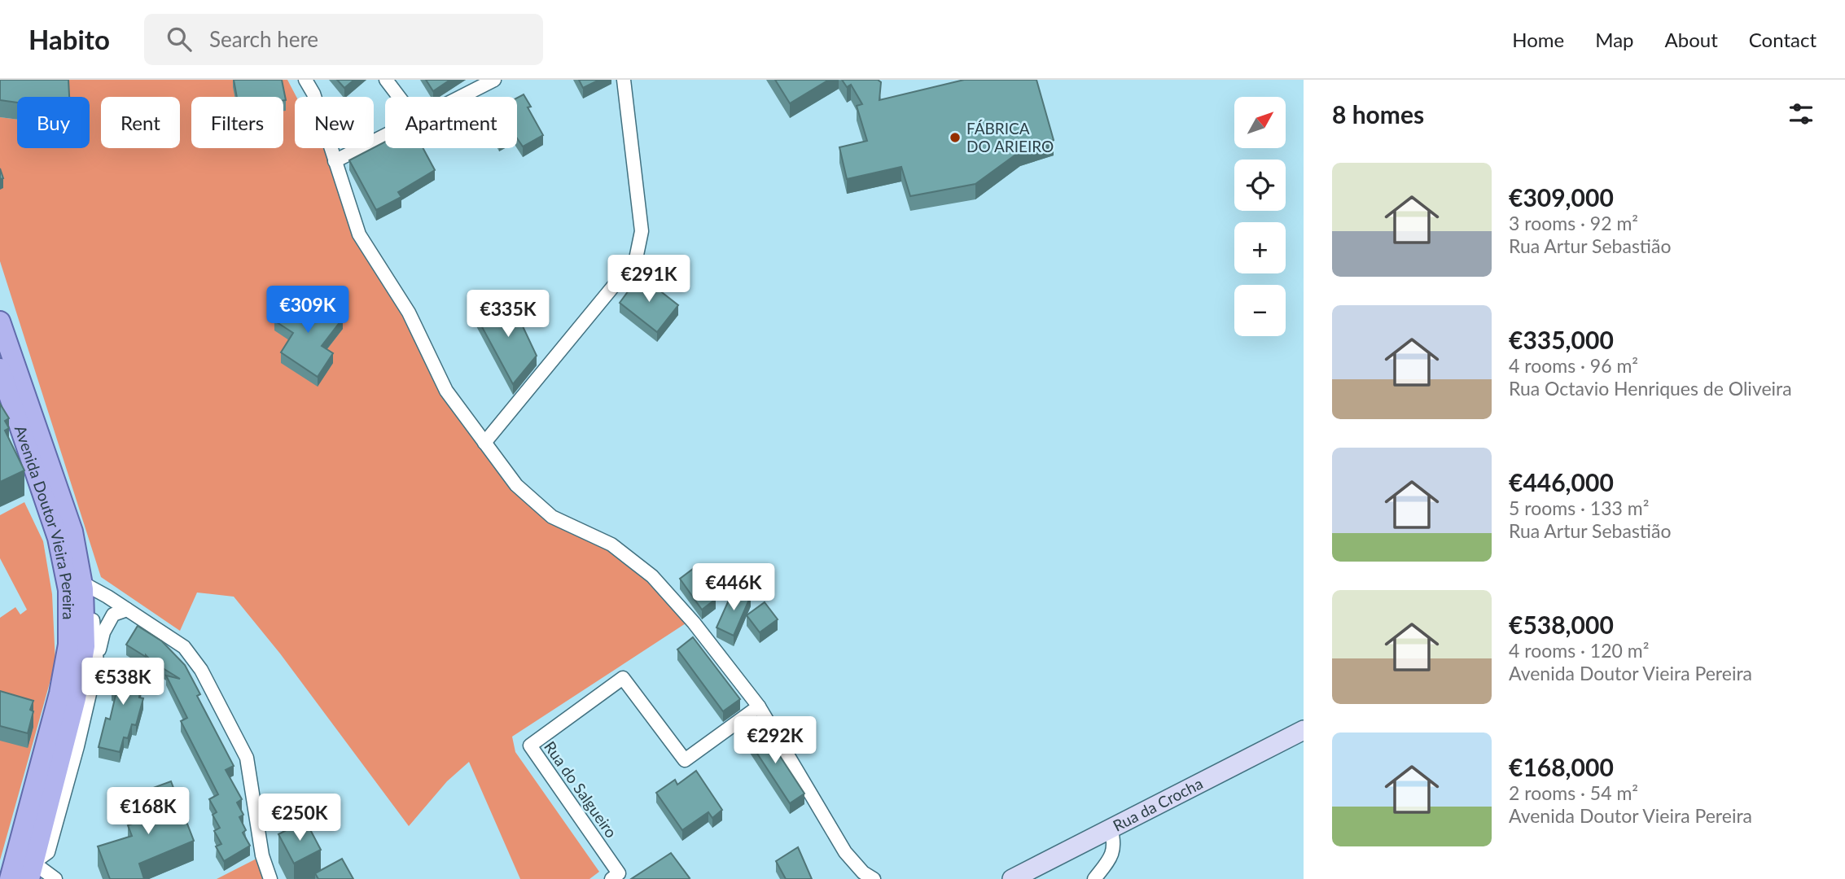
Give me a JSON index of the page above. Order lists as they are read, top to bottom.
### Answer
{
  "streets": {
    "main road": ["Avenida Doutor Vieira Pereira"],
    "street": ["Rua do Salgueiro", "Rua da Crocha"]
  },
  "places": ["FÁBRICA DO ARIEIRO"],
  "north": "top right",
  "page": {
    "header": "Habito",
    "search": "Search here",
    "nav": [
      "Home",
      "Map",
      "About",
      "Contact"
    ],
    "heading": "8 homes",
    "map_buttons": ["+", "−"],
    "chip": [
      "Buy",
      "Rent",
      "Filters",
      "New",
      "Apartment"
    ],
    "list": [
      {
        "name": "€309,000",
        "note": "3 rooms · 92 m² · Rua Artur Sebastião"
      },
      {
        "name": "€335,000",
        "note": "4 rooms · 96 m² · Rua Octavio Henriques de Oliveira"
      },
      {
        "name": "€446,000",
        "note": "5 rooms · 133 m² · Rua Artur Sebastião"
      },
      {
        "name": "€538,000",
        "note": "4 rooms · 120 m² · Avenida Doutor Vieira Pereira"
      },
      {
        "name": "€168,000",
        "note": "2 rooms · 54 m² · Avenida Doutor Vieira Pereira"
      }
    ],
    "price": [
      "€291K",
      "€309K",
      "€335K",
      "€446K",
      "€538K",
      "€292K",
      "€168K",
      "€250K"
    ]
  }
}
